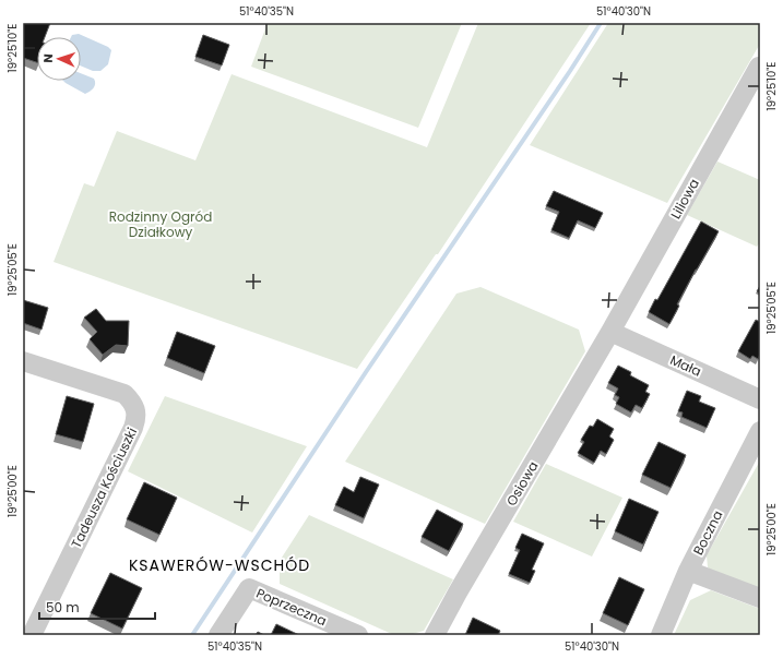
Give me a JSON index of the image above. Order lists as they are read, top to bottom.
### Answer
{
  "streets": {
    "street": [
      "Liliowa",
      "Mała",
      "Osiowa",
      "Tadeusza Kościuszki",
      "Boczna",
      "Poprzeczna"
    ]
  },
  "crossings": [
    ["Liliowa", "Mała"],
    ["Liliowa", "Osiowa"],
    ["Mała", "Osiowa"]
  ],
  "districts": ["KSAWERÓW-WSCHÓD"],
  "parks": ["Rodzinny Ogród Działkowy"],
  "scale_bar": "50 m",
  "north": "left",
  "coordinates": [
    "51°40'35\"N",
    "51°40'30\"N",
    "19°25'10\"E",
    "19°25'05\"E",
    "19°25'00\"E"
  ]
}
